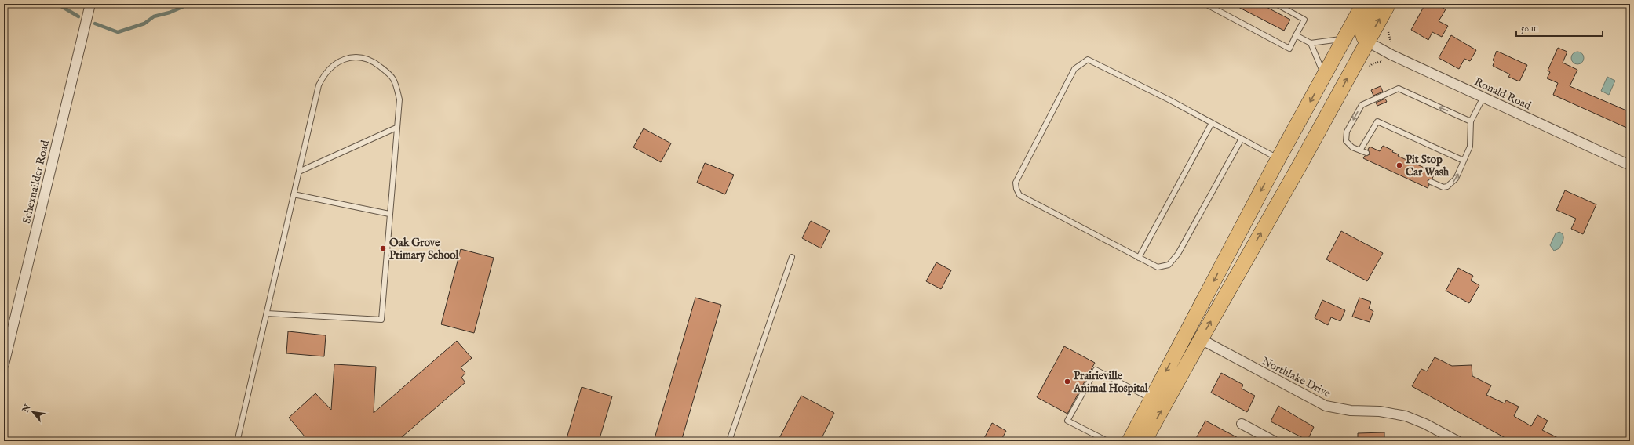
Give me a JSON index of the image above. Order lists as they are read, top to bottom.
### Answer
{
  "streets": {
    "street": ["Ronald Road", "Schexnailder Road", "Northlake Drive"]
  },
  "places": ["Pit Stop Car Wash", "Oak Grove Primary School", "Prairieville Animal Hospital"],
  "scale_bar": "50 m",
  "north": "top left"
}
